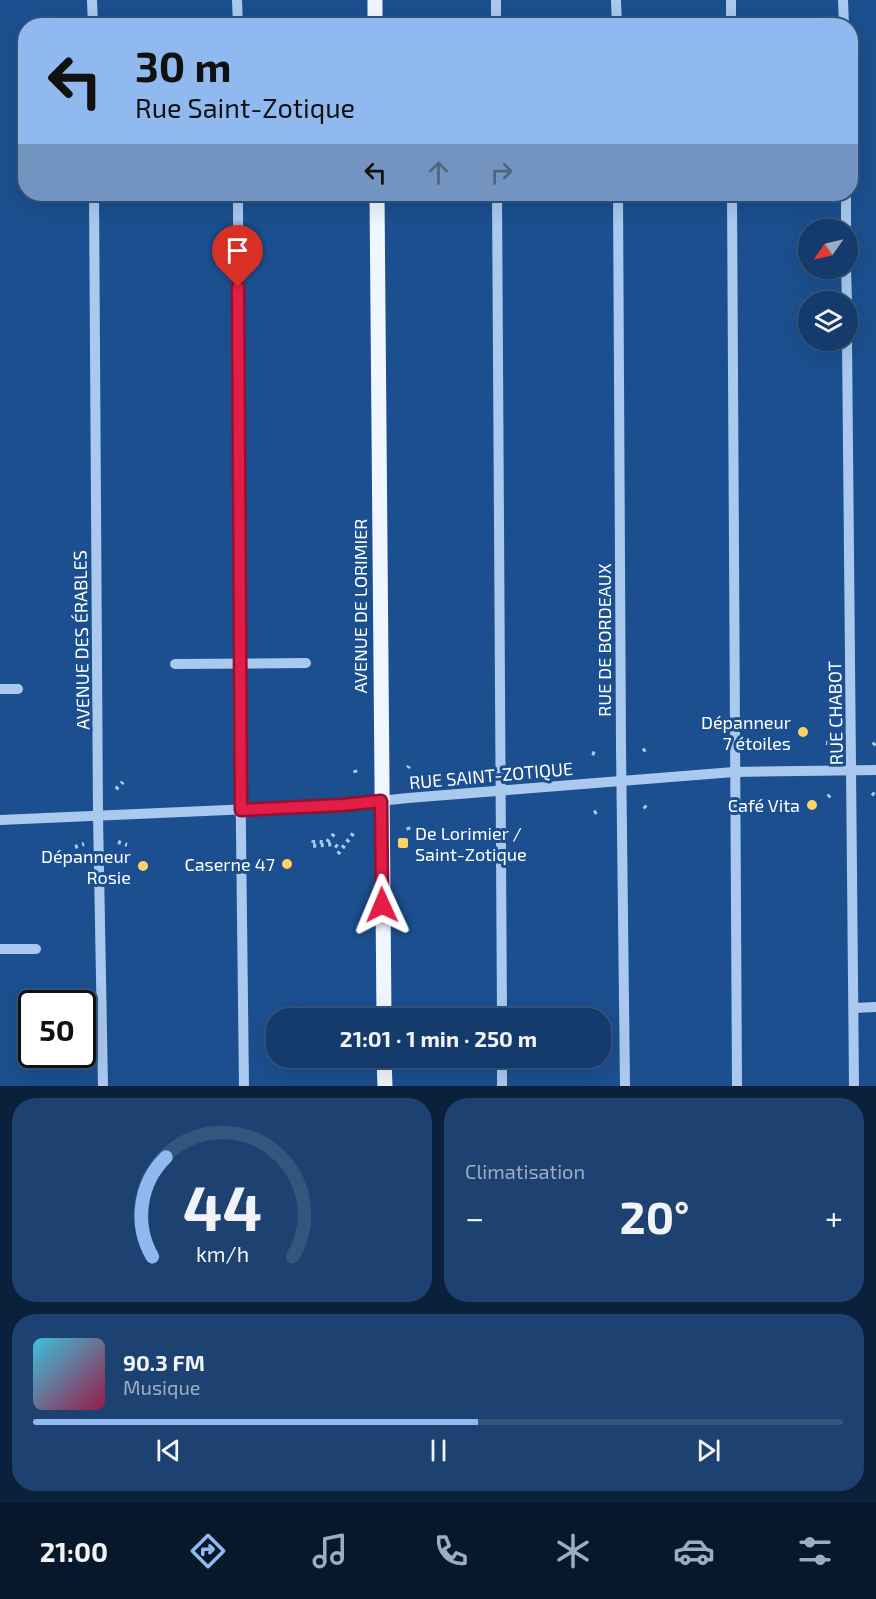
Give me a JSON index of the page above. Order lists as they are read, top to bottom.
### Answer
{
  "streets": {
    "main road": ["AVENUE DE LORIMIER"],
    "street": [
      "AVENUE DES ÉRABLES",
      "RUE DE BORDEAUX",
      "RUE CHABOT",
      "RUE SAINT-ZOTIQUE"
    ]
  },
  "crossings": [
    ["AVENUE DE LORIMIER", "RUE SAINT-ZOTIQUE"],
    ["AVENUE DES ÉRABLES", "RUE SAINT-ZOTIQUE"],
    ["RUE DE BORDEAUX", "RUE SAINT-ZOTIQUE"],
    ["RUE CHABOT", "RUE SAINT-ZOTIQUE"]
  ],
  "places": {
    "other": [
      "Dépanneur 7 étoiles",
      "Café Vita",
      "Caserne 47",
      "Dépanneur Rosie"
    ],
    "transit": ["De Lorimier / Saint-Zotique"]
  },
  "north": "bottom left",
  "page": {
    "turn": ["30 m", "Rue Saint-Zotique"],
    "limit": "50",
    "trip": "21:01 · 1 min · 250 m",
    "tile": "Climatisation",
    "heat": ["−", "20°", "+"],
    "song": ["90.3 FM", "Musique"],
    "tabs": "21:00",
    "gauge": ["44", "km/h"]
  }
}
